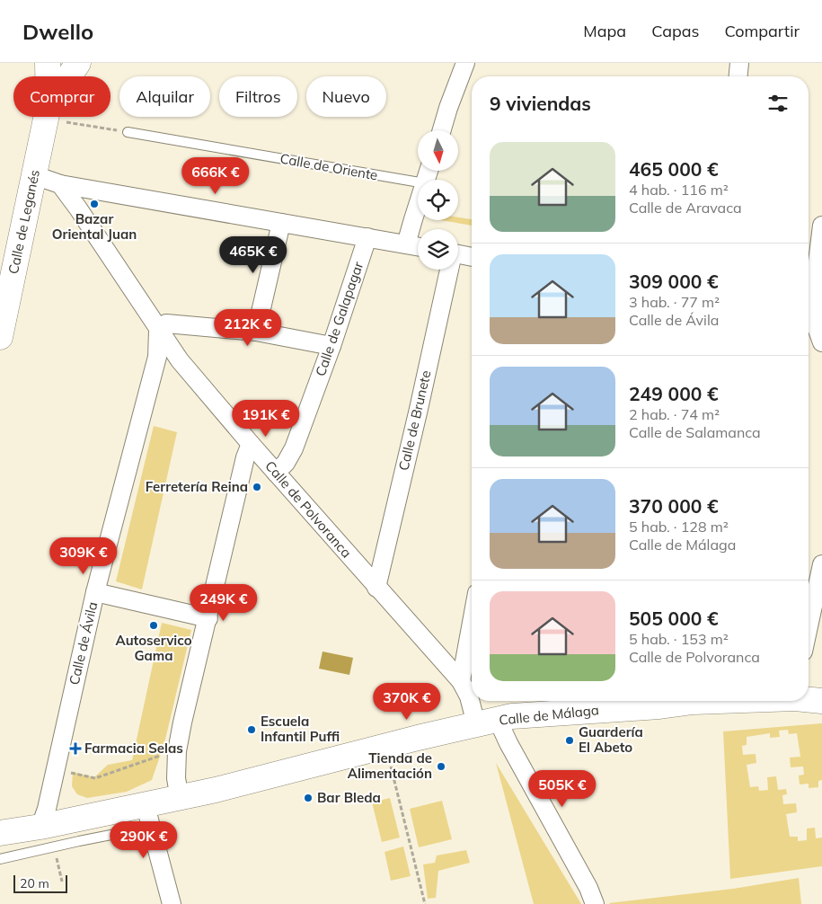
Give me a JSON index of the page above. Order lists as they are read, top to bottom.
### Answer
{
  "streets": {
    "main road": ["Calle de Leganés", "Calle de Málaga"],
    "street": [
      "Calle de Galapagar",
      "Calle de Brunete",
      "Calle de Polvoranca",
      "Calle de Ávila"
    ],
    "lane": ["Calle de Oriente"]
  },
  "crossings": [
    ["Calle de Galapagar", "Calle de Polvoranca"],
    ["Calle de Brunete", "Calle de Polvoranca"],
    ["Calle de Polvoranca", "Calle de Ávila"],
    ["Calle de Polvoranca", "Calle de Málaga"],
    ["Calle de Ávila", "Calle de Málaga"]
  ],
  "places": {
    "other": [
      "Bazar Oriental Juan",
      "Ferretería Reina",
      "Autoservico Gama",
      "Escuela Infantil Puffi",
      "Guardería El Abeto",
      "Tienda de Alimentación",
      "Bar Bleda"
    ],
    "health": ["Farmacia Selas"]
  },
  "scale_bar": "20 m",
  "north": "bottom",
  "page": {
    "header": "Dwello",
    "nav": ["Mapa", "Capas", "Compartir"],
    "chip": [
      "Comprar",
      "Alquilar",
      "Filtros",
      "Nuevo"
    ],
    "heading": "9 viviendas",
    "list": [
      {
        "name": "465 000 €",
        "note": "4 hab. · 116 m² · Calle de Aravaca"
      },
      {
        "name": "309 000 €",
        "note": "3 hab. · 77 m² · Calle de Ávila"
      },
      {
        "name": "249 000 €",
        "note": "2 hab. · 74 m² · Calle de Salamanca"
      },
      {
        "name": "370 000 €",
        "note": "5 hab. · 128 m² · Calle de Málaga"
      },
      {
        "name": "505 000 €",
        "note": "5 hab. · 153 m² · Calle de Polvoranca"
      }
    ],
    "price": [
      "666K €",
      "465K €",
      "212K €",
      "191K €",
      "309K €",
      "249K €",
      "370K €",
      "505K €",
      "290K €"
    ],
    "scale": "20 m"
  }
}
